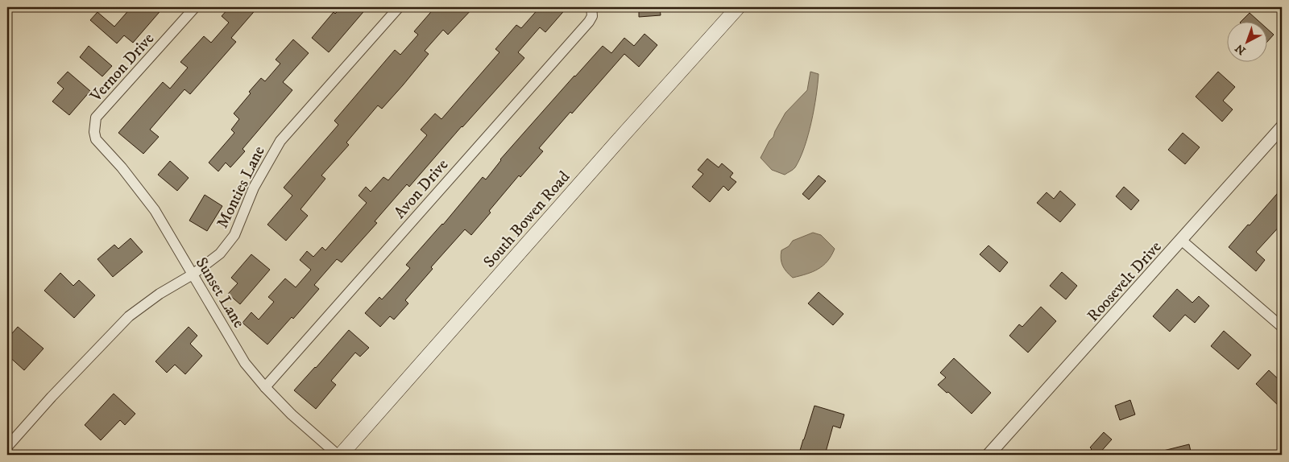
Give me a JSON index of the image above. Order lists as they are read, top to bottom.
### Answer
{
  "streets": {
    "main road": ["South Bowen Road"],
    "street": [
      "Vernon Drive",
      "Monties Lane",
      "Avon Drive",
      "Roosevelt Drive",
      "Sunset Lane"
    ]
  },
  "crossings": [
    ["Vernon Drive", "Sunset Lane"],
    ["Monties Lane", "Sunset Lane"],
    ["Avon Drive", "Sunset Lane"],
    ["South Bowen Road", "Sunset Lane"]
  ],
  "north": "bottom left"
}
